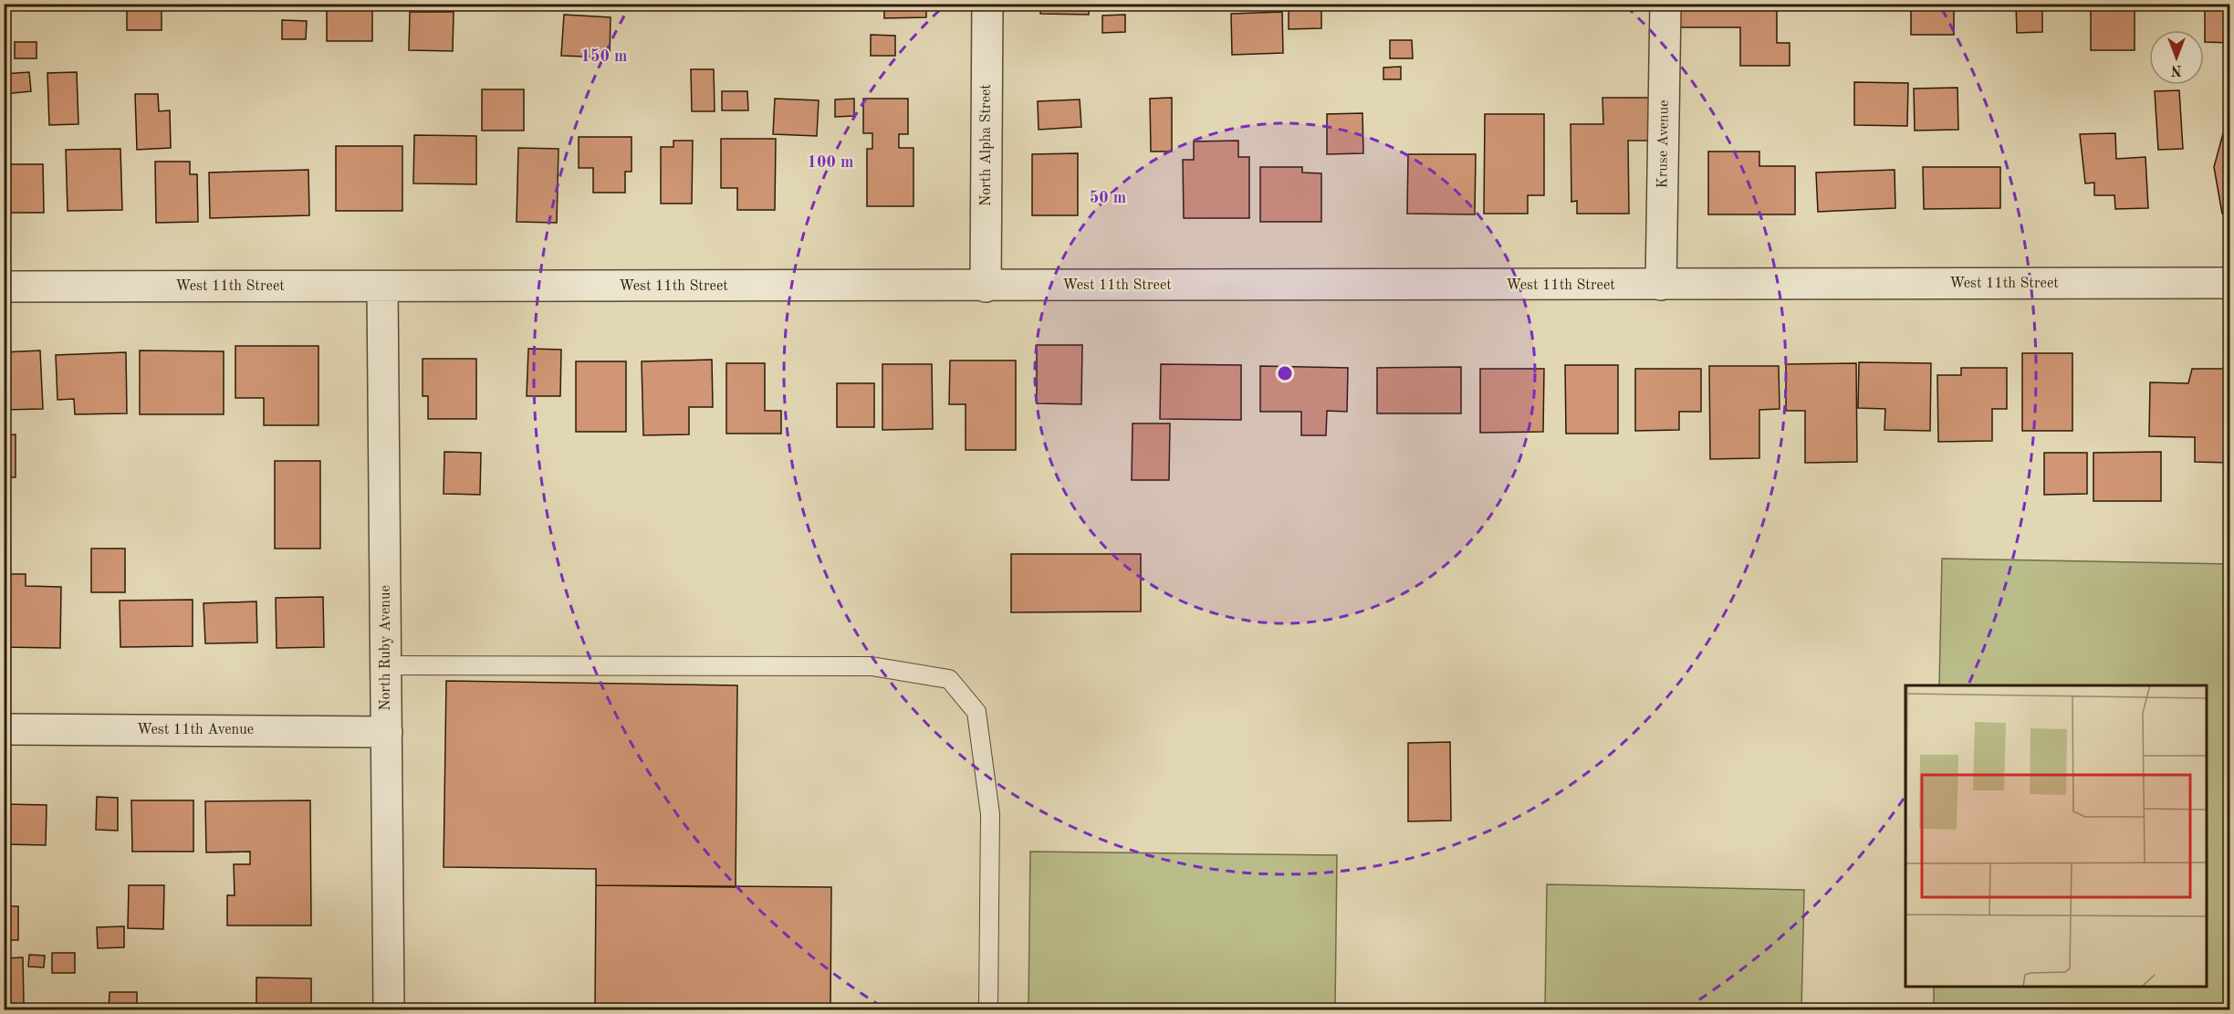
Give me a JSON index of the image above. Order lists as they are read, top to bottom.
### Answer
{
  "streets": {
    "street": [
      "Kruse Avenue",
      "North Alpha Street",
      "West 11th Street",
      "North Ruby Avenue",
      "West 11th Avenue"
    ]
  },
  "crossings": [
    ["Kruse Avenue", "West 11th Street"],
    ["North Alpha Street", "West 11th Street"],
    ["West 11th Street", "North Ruby Avenue"],
    ["North Ruby Avenue", "West 11th Avenue"]
  ],
  "north": "bottom",
  "rings": ["150 m", "100 m", "50 m"]
}
